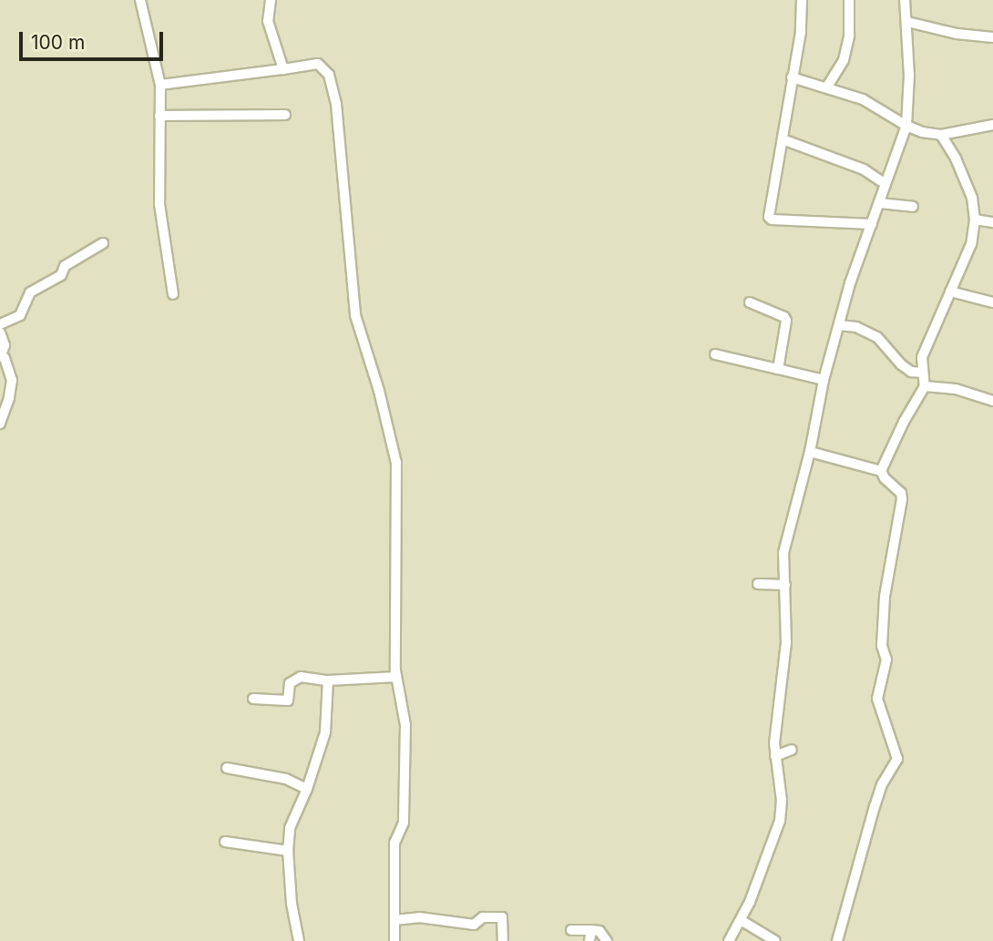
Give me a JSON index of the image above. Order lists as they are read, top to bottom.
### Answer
{
  "scale_bar": "100 m"
}
